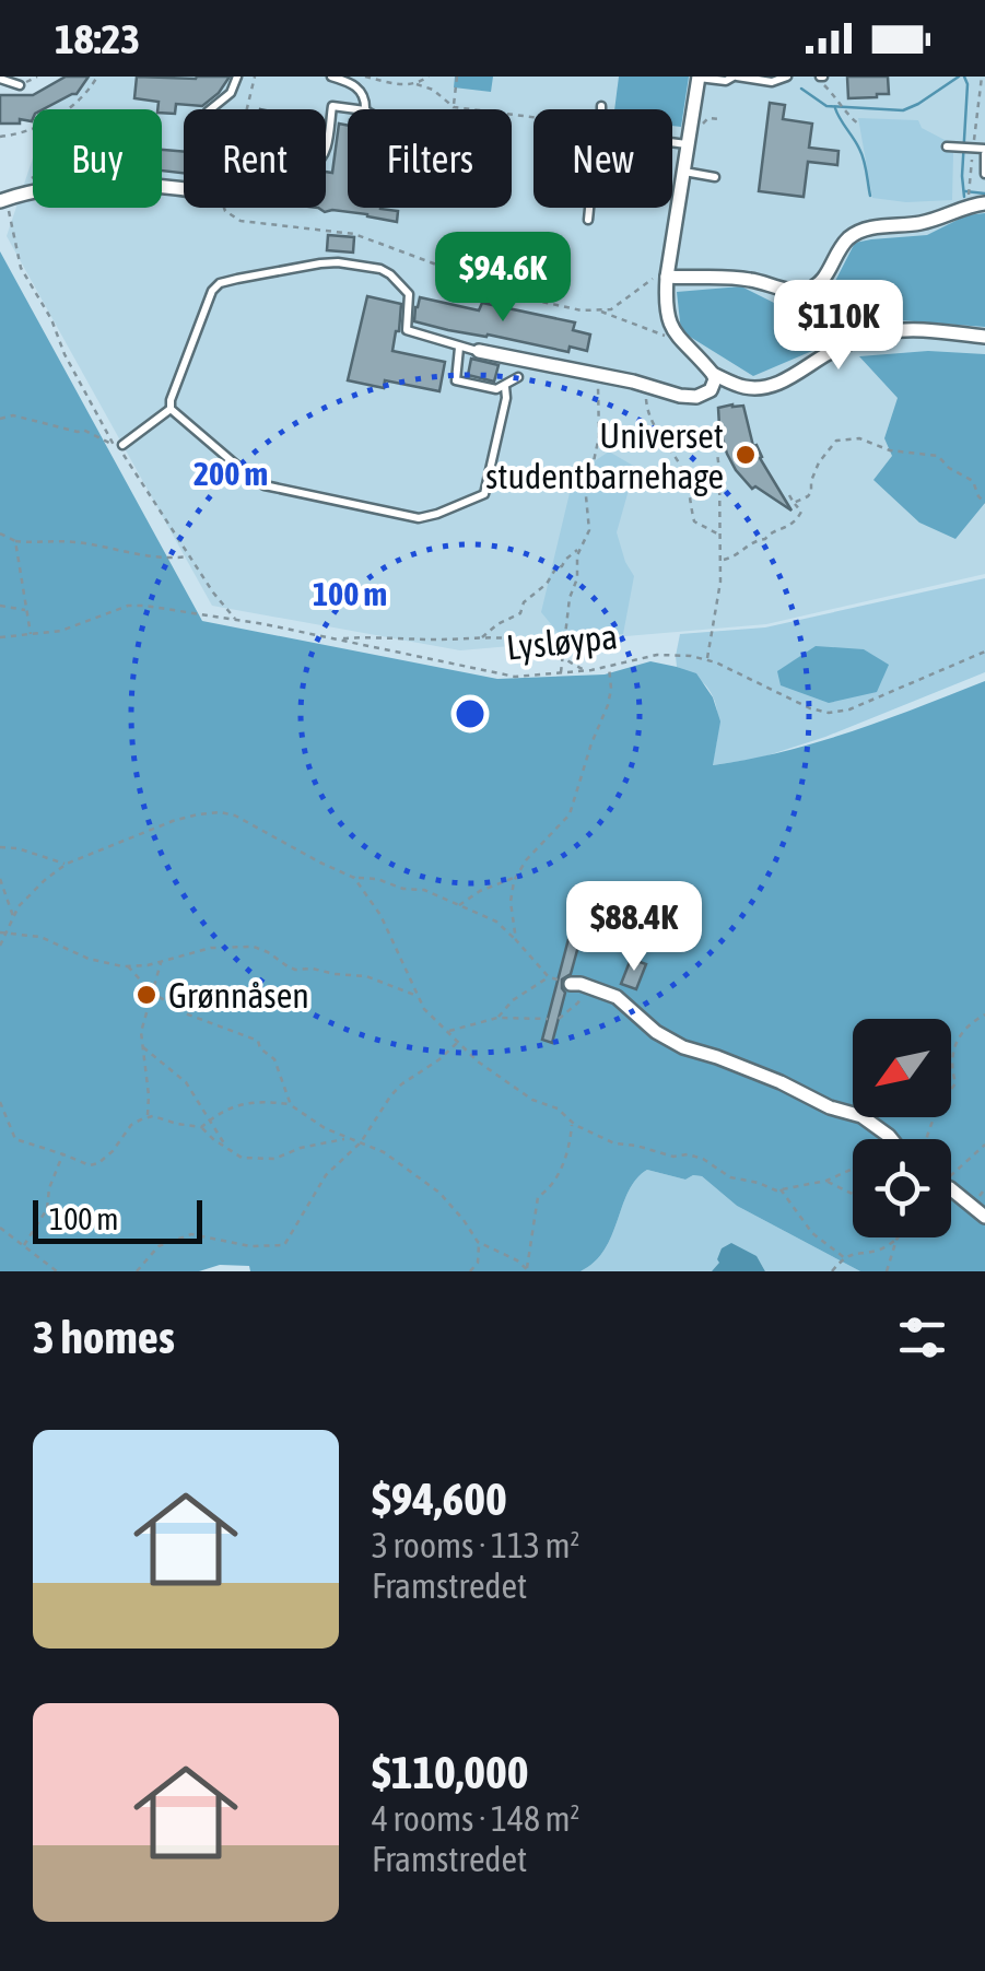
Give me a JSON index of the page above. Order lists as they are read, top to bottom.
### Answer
{
  "streets": {
    "path": ["Lysløypa"]
  },
  "places": ["Universet studentbarnehage", "Grønnåsen"],
  "scale_bar": "100 m",
  "north": "bottom left",
  "page": {
    "status": "18:23",
    "chip": [
      "Buy",
      "Rent",
      "Filters",
      "New"
    ],
    "price": ["$94.6K", "$110K", "$88.4K"],
    "scale": "100 m",
    "heading": "3 homes",
    "list": [
      {
        "name": "$94,600",
        "note": "3 rooms · 113 m² · Framstredet"
      },
      {
        "name": "$110,000",
        "note": "4 rooms · 148 m² · Framstredet"
      }
    ]
  },
  "rings": ["200 m", "100 m"]
}
